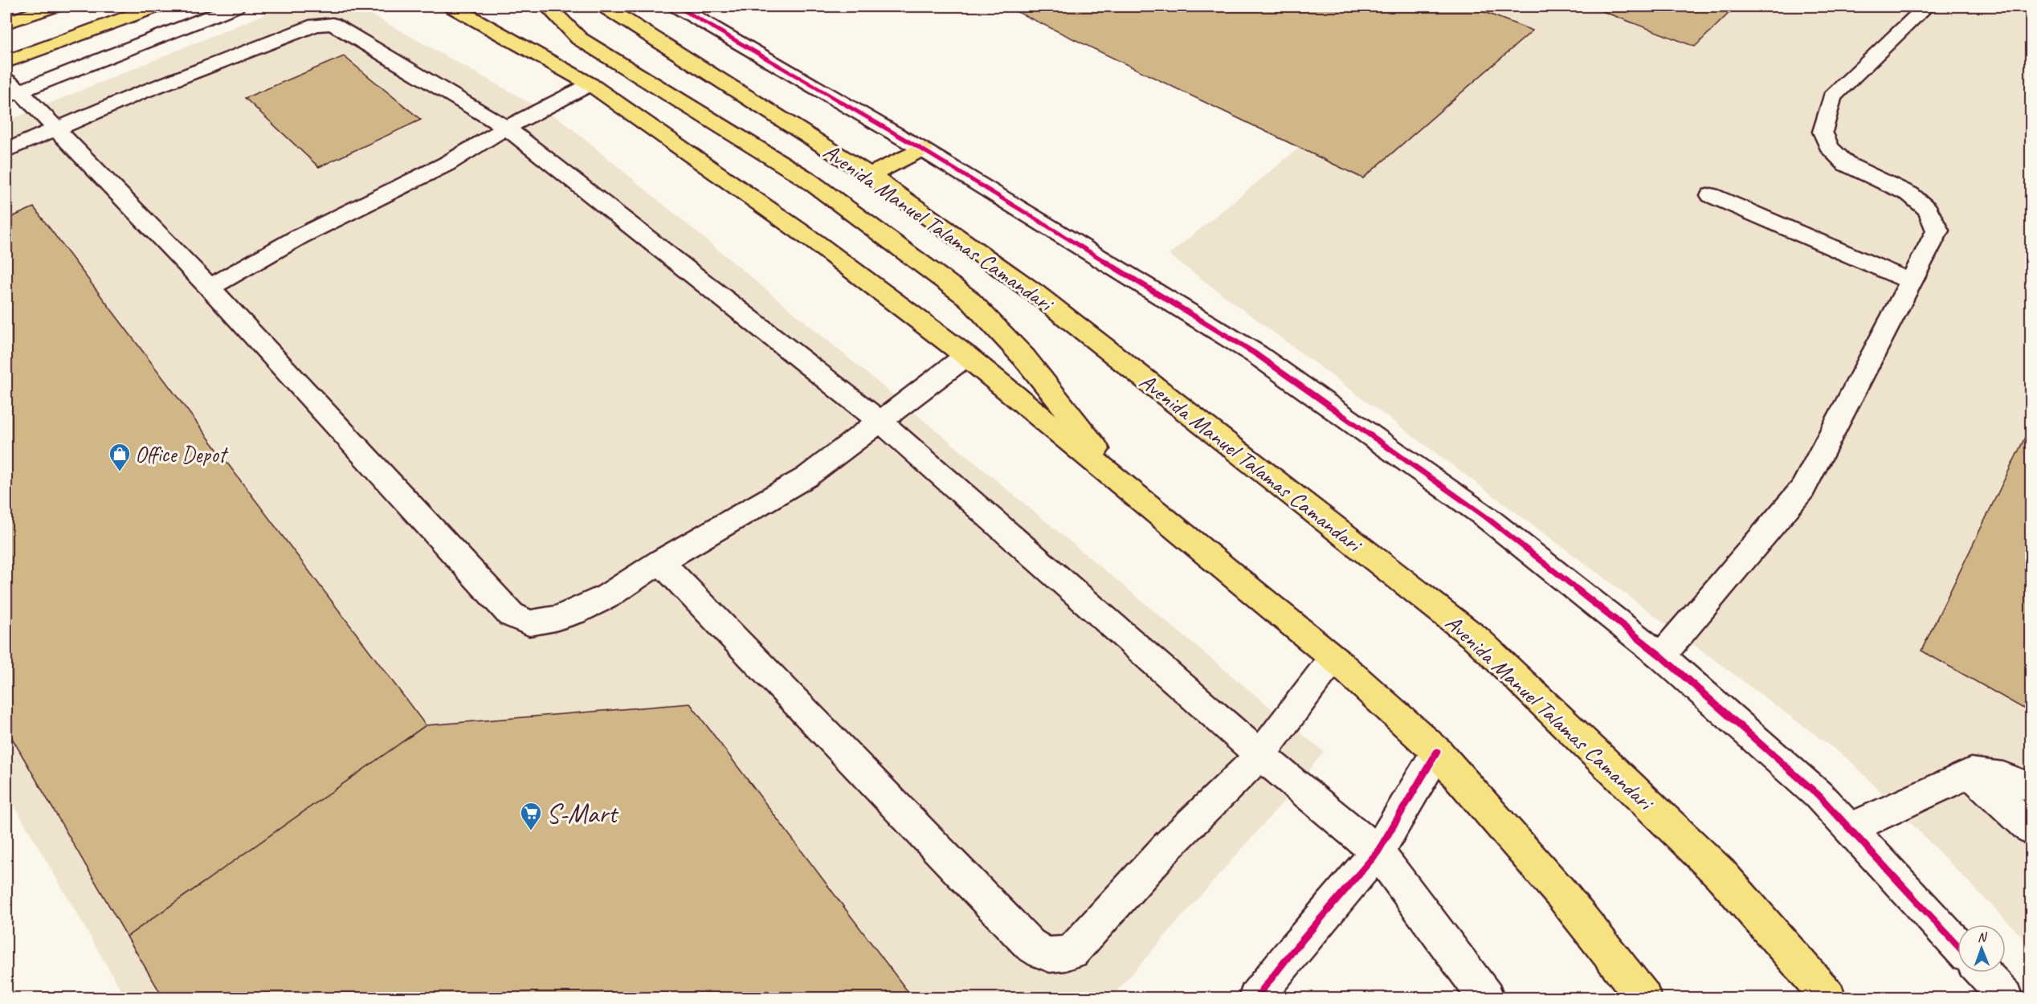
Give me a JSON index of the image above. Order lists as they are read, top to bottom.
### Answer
{
  "streets": {
    "main road": ["Avenida Manuel Talamas Camandari"]
  },
  "places": {
    "shop": ["Office Depot"],
    "supermarket": ["S-Mart"]
  },
  "north": "top"
}
